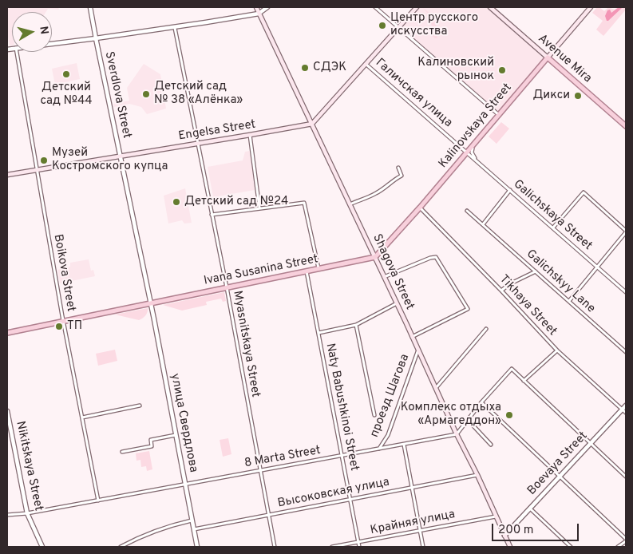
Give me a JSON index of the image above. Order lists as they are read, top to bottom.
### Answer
{
  "streets": {
    "main road": [
      "Avenue Mira",
      "Kalinovskaya Street",
      "Engelsa Street",
      "Ivana Susanina Street",
      "Shagova Street"
    ],
    "street": [
      "Галичская улица",
      "Sverdlova Street",
      "Galichskaya Street",
      "Boikova Street",
      "Galichskyy Lane",
      "Tikhaya Street",
      "Myasnitskaya Street",
      "проезд Шагова",
      "Naty Babushkinoi Street",
      "улица Свердлова",
      "8 Marta Street",
      "Boevaya Street",
      "Nikitskaya Street",
      "Высоковская улица",
      "Крайняя улица"
    ]
  },
  "crossings": [
    ["Avenue Mira", "Kalinovskaya Street"],
    ["Галичская улица", "Kalinovskaya Street"],
    ["Галичская улица", "Galichskaya Street"],
    ["Sverdlova Street", "Engelsa Street"],
    ["Sverdlova Street", "Ivana Susanina Street"],
    ["Sverdlova Street", "улица Свердлова"],
    ["Kalinovskaya Street", "Galichskaya Street"],
    ["Kalinovskaya Street", "Ivana Susanina Street"],
    ["Kalinovskaya Street", "Shagova Street"],
    ["Kalinovskaya Street", "Tikhaya Street"],
    ["Engelsa Street", "Shagova Street"],
    ["Engelsa Street", "Boikova Street"],
    ["Engelsa Street", "Myasnitskaya Street"],
    ["Ivana Susanina Street", "Shagova Street"],
    ["Ivana Susanina Street", "Boikova Street"],
    ["Ivana Susanina Street", "Myasnitskaya Street"],
    ["Ivana Susanina Street", "Naty Babushkinoi Street"],
    ["Ivana Susanina Street", "улица Свердлова"],
    ["Shagova Street", "проезд Шагова"],
    ["Shagova Street", "8 Marta Street"],
    ["Shagova Street", "Boevaya Street"],
    ["Shagova Street", "Высоковская улица"],
    ["Shagova Street", "Крайняя улица"],
    ["Boikova Street", "8 Marta Street"],
    ["Tikhaya Street", "Boevaya Street"],
    ["Myasnitskaya Street", "8 Marta Street"],
    ["Myasnitskaya Street", "Высоковская улица"],
    ["проезд Шагова", "8 Marta Street"],
    ["Naty Babushkinoi Street", "8 Marta Street"],
    ["Naty Babushkinoi Street", "Высоковская улица"],
    ["Naty Babushkinoi Street", "Крайняя улица"],
    ["улица Свердлова", "8 Marta Street"],
    ["улица Свердлова", "Высоковская улица"],
    ["8 Marta Street", "Nikitskaya Street"]
  ],
  "places": [
    "Центр русского искусства",
    "СДЭК",
    "Калиновский рынок",
    "Детский сад №44",
    "Детский сад № 38 «Алёнка»",
    "Дикси",
    "Музей Костромского купца",
    "Детский сад №24",
    "ТП",
    "Комплекс отдыха «Армагеддон»"
  ],
  "scale_bar": "200 m",
  "north": "right"
}
